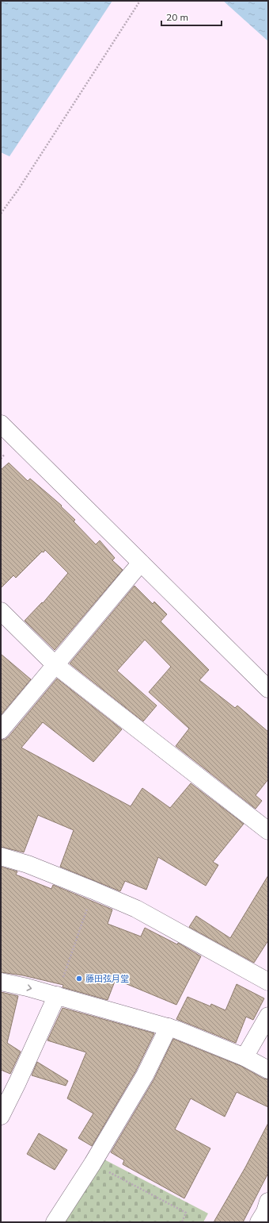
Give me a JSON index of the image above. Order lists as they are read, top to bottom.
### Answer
{
  "places": ["藤田弦月堂"],
  "scale_bar": "20 m"
}
